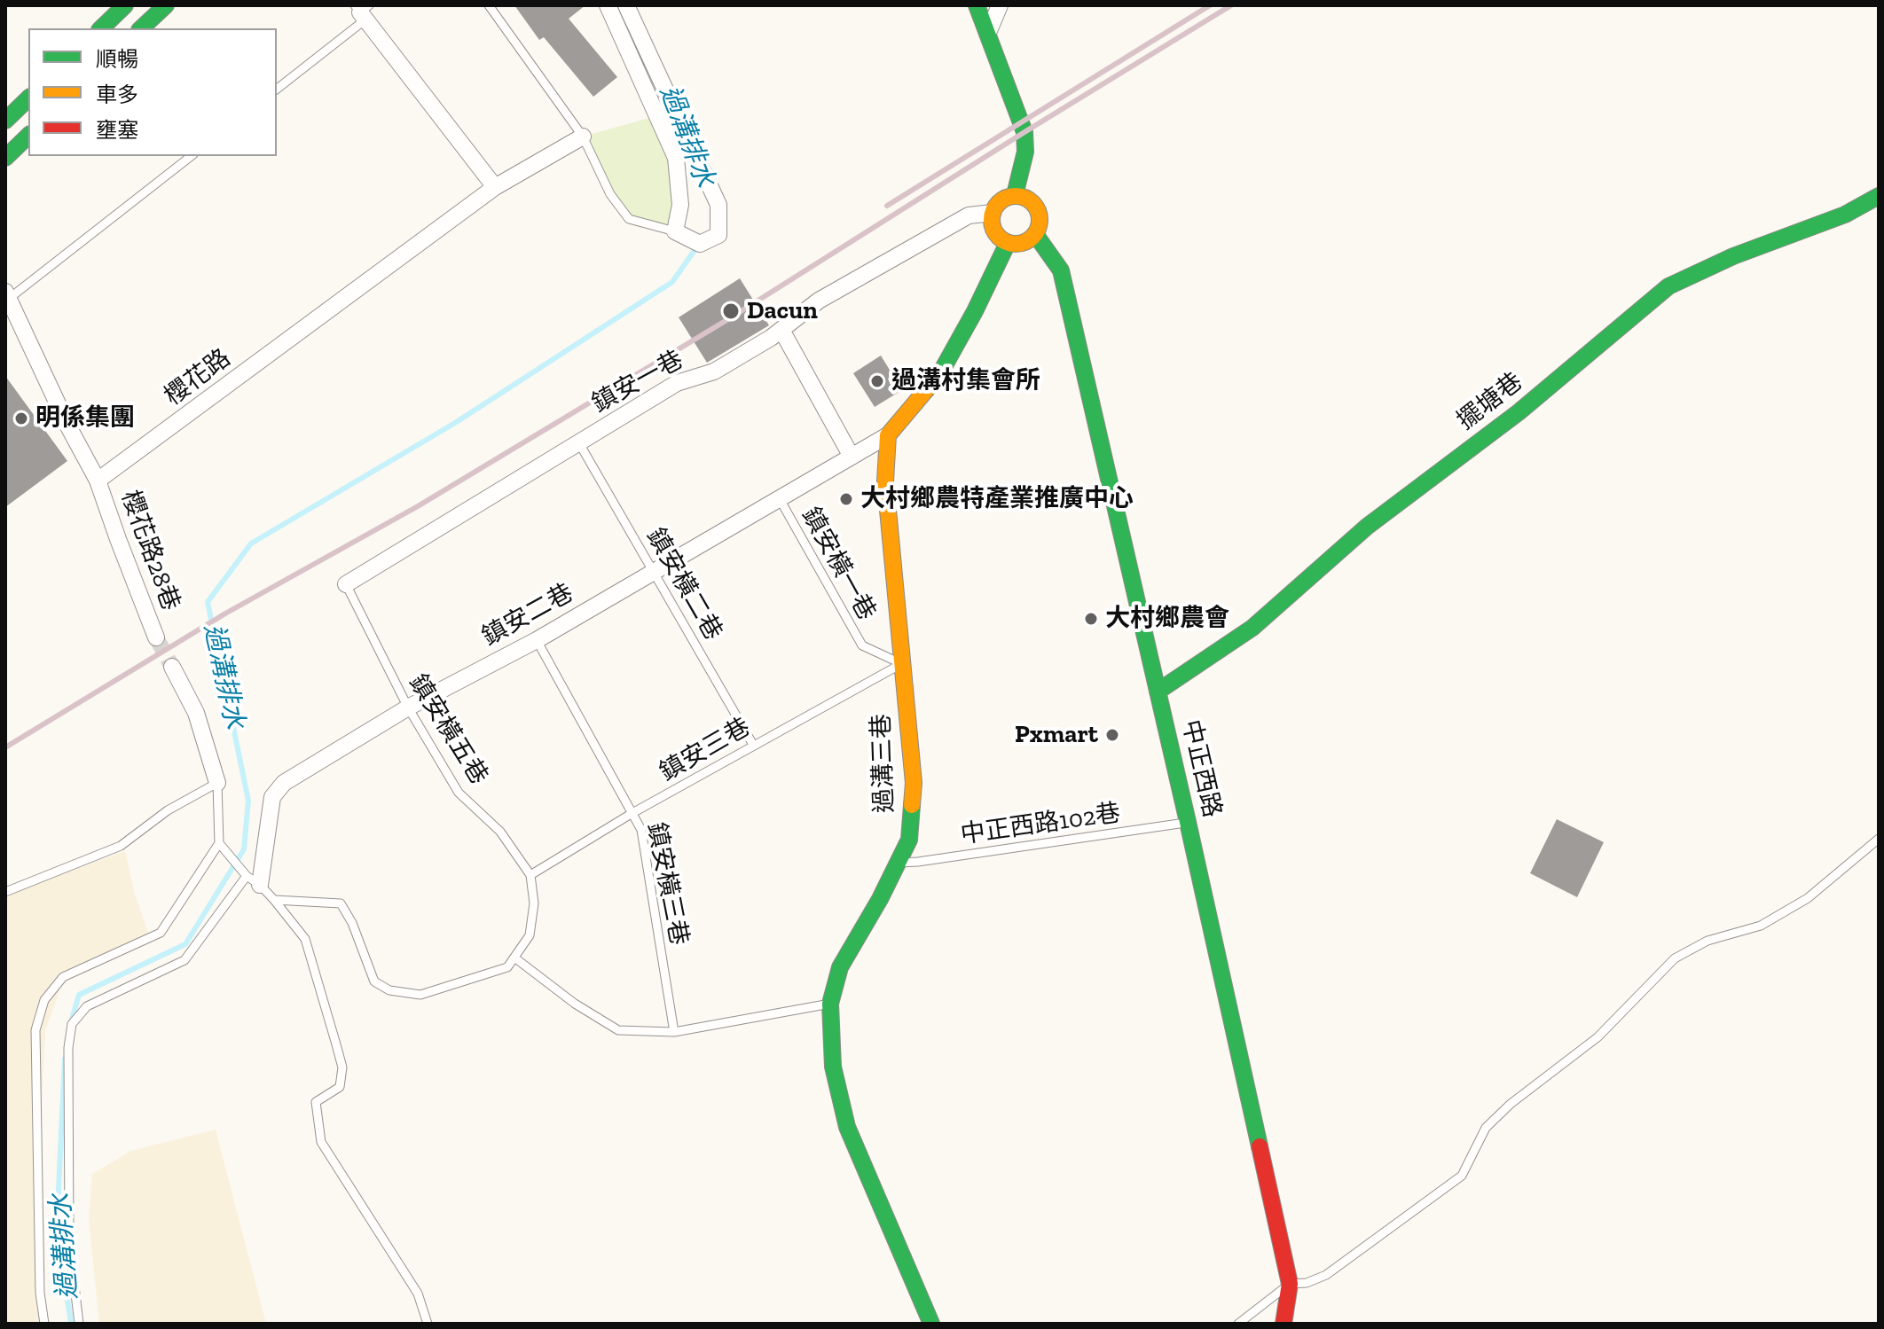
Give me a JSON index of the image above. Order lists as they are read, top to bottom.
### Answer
{
  "streets": {
    "street": [
      "櫻花路",
      "鎮安一巷",
      "擺塘巷",
      "櫻花路28巷",
      "鎮安二巷",
      "過溝三巷",
      "中正西路"
    ],
    "lane": [
      "鎮安橫一巷",
      "鎮安橫二巷",
      "鎮安橫五巷",
      "鎮安三巷",
      "中正西路102巷",
      "鎮安橫三巷"
    ]
  },
  "crossings": [
    ["櫻花路", "櫻花路28巷"],
    ["鎮安一巷", "鎮安橫二巷"],
    ["鎮安一巷", "鎮安橫五巷"],
    ["鎮安一巷", "中正西路"],
    ["擺塘巷", "中正西路"],
    ["鎮安橫一巷", "鎮安二巷"],
    ["鎮安橫一巷", "鎮安三巷"],
    ["鎮安橫一巷", "過溝三巷"],
    ["鎮安橫二巷", "鎮安二巷"],
    ["鎮安橫二巷", "鎮安三巷"],
    ["鎮安二巷", "鎮安橫五巷"],
    ["鎮安二巷", "過溝三巷"],
    ["鎮安二巷", "鎮安橫三巷"],
    ["鎮安橫五巷", "鎮安三巷"],
    ["鎮安三巷", "過溝三巷"],
    ["鎮安三巷", "鎮安橫三巷"],
    ["過溝三巷", "中正西路102巷"],
    ["中正西路", "中正西路102巷"]
  ],
  "water": ["過溝排水"],
  "places": [
    "Dacun",
    "過溝村集會所",
    "明係集團",
    "大村鄉農特產業推廣中心",
    "大村鄉農會",
    "Pxmart"
  ],
  "legend": ["順暢", "車多", "壅塞"]
}
